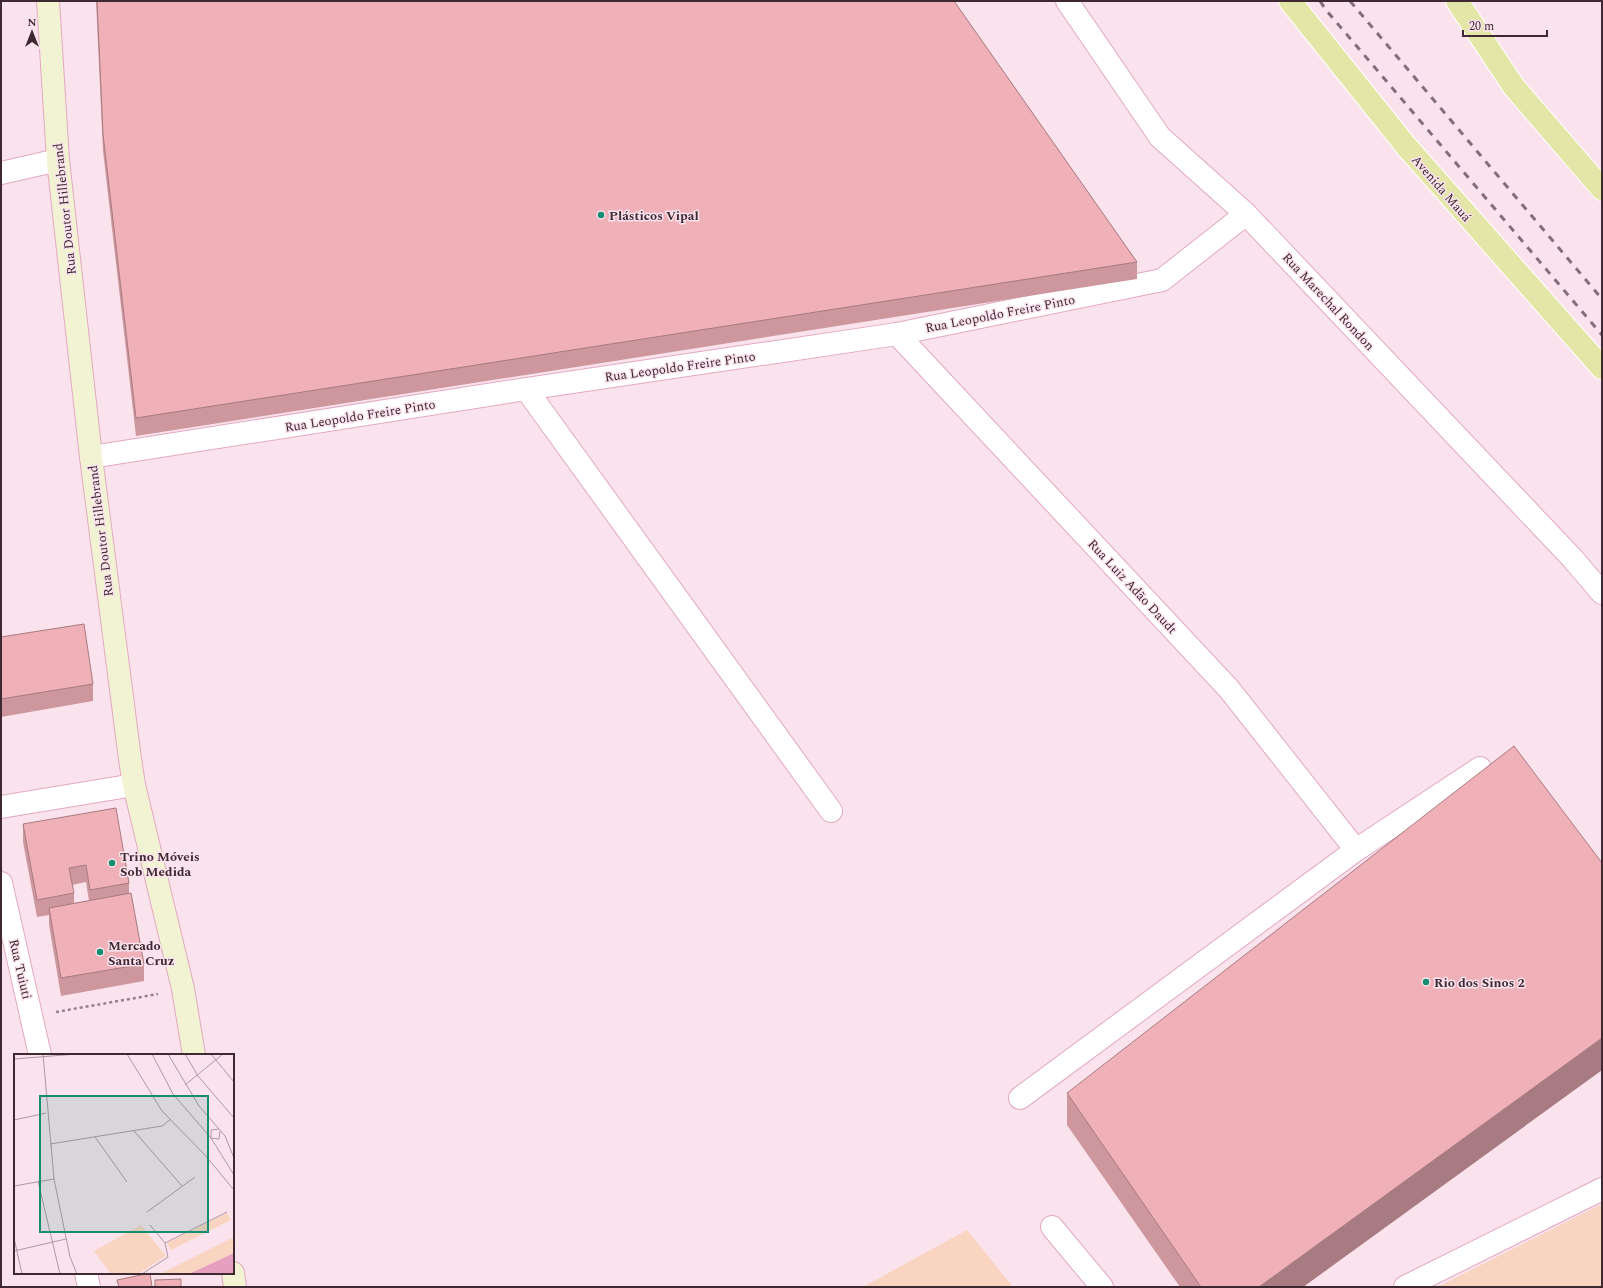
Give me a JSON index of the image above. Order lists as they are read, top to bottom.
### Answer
{
  "streets": {
    "main road": ["Avenida Mauá"],
    "street": [
      "Rua Doutor Hillebrand",
      "Rua Marechal Rondon",
      "Rua Leopoldo Freire Pinto",
      "Rua Luiz Adão Daudt",
      "Rua Tuiuti"
    ]
  },
  "crossings": [
    ["Rua Doutor Hillebrand", "Rua Leopoldo Freire Pinto"],
    ["Rua Marechal Rondon", "Rua Leopoldo Freire Pinto"],
    ["Rua Leopoldo Freire Pinto", "Rua Luiz Adão Daudt"]
  ],
  "places": [
    "Plásticos Vipal",
    "Trino Móveis Sob Medida",
    "Mercado Santa Cruz",
    "Rio dos Sinos 2"
  ],
  "scale_bar": "20 m",
  "north": "top"
}
